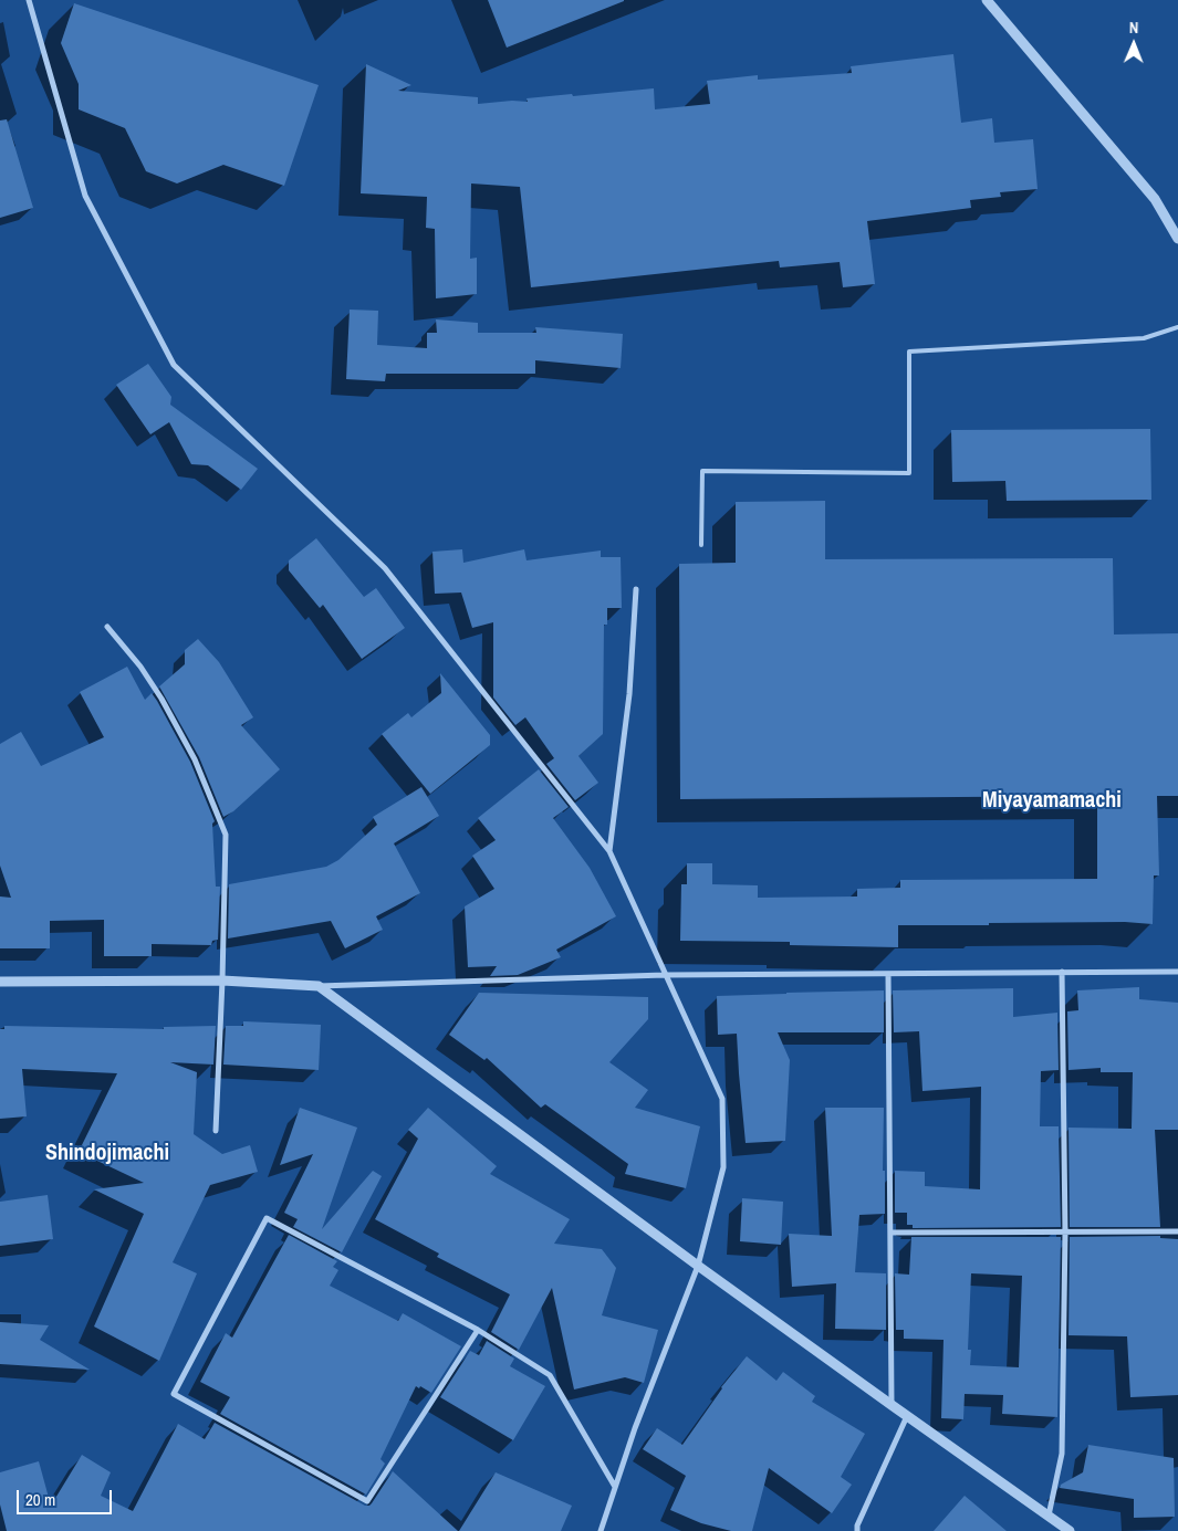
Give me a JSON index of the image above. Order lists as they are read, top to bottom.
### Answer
{
  "districts": ["Miyayamamachi", "Shindojimachi"],
  "scale_bar": "20 m",
  "north": "top"
}
